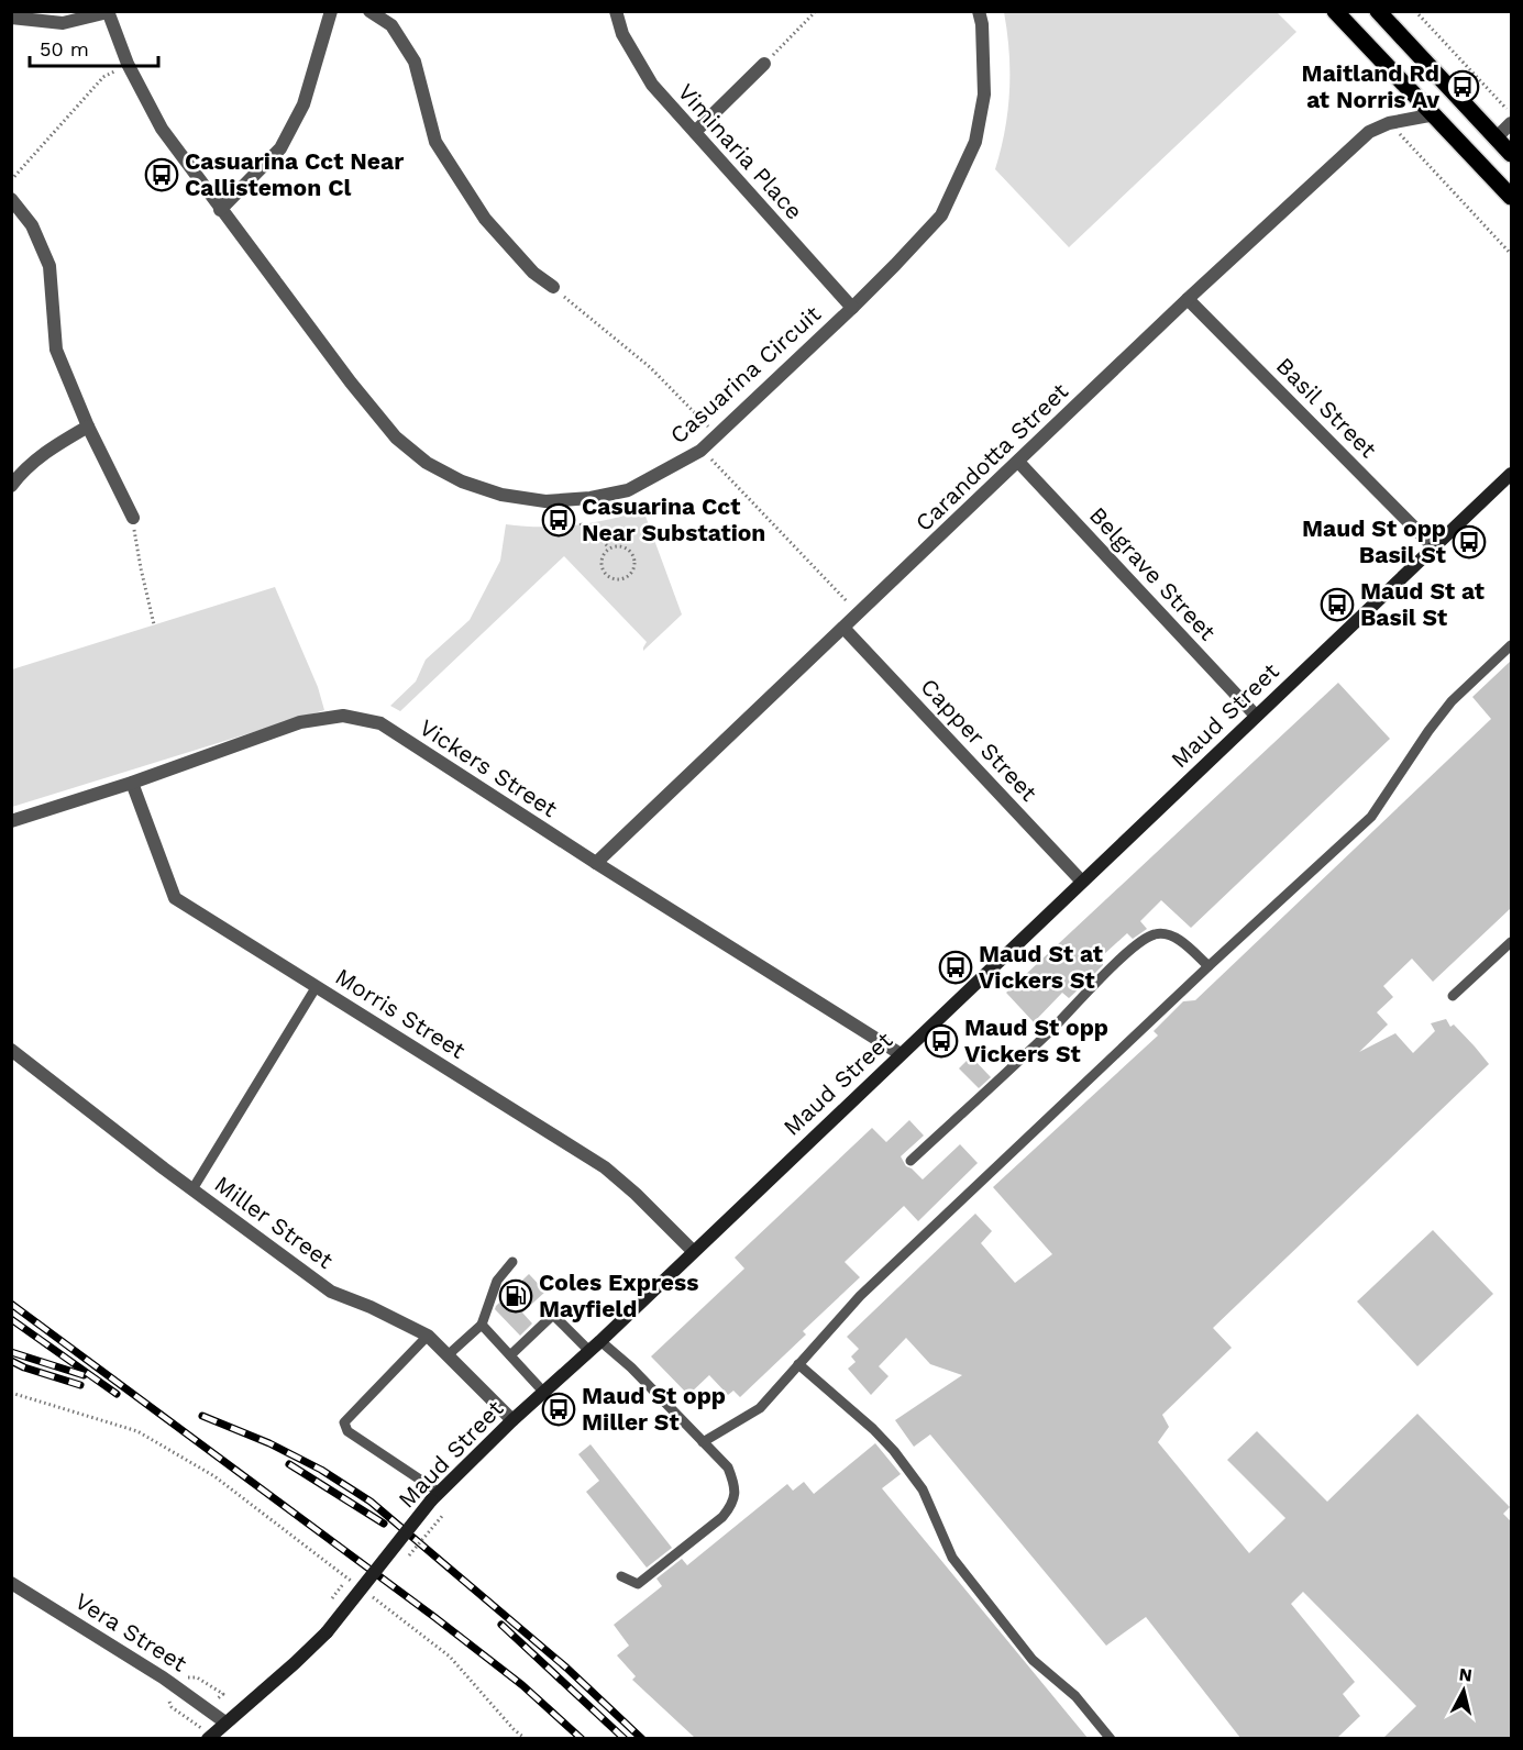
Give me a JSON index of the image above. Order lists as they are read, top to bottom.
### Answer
{
  "streets": {
    "main road": ["Maud Street"],
    "street": [
      "Viminaria Place",
      "Casuarina Circuit",
      "Basil Street",
      "Carandotta Street",
      "Belgrave Street",
      "Capper Street",
      "Vickers Street",
      "Morris Street",
      "Miller Street",
      "Vera Street"
    ]
  },
  "crossings": [
    ["Viminaria Place", "Casuarina Circuit"],
    ["Basil Street", "Carandotta Street"],
    ["Basil Street", "Maud Street"],
    ["Carandotta Street", "Belgrave Street"],
    ["Carandotta Street", "Capper Street"],
    ["Carandotta Street", "Vickers Street"],
    ["Belgrave Street", "Maud Street"],
    ["Maud Street", "Capper Street"],
    ["Maud Street", "Vickers Street"],
    ["Maud Street", "Morris Street"],
    ["Maud Street", "Miller Street"],
    ["Maud Street", "Vera Street"],
    ["Vickers Street", "Morris Street"]
  ],
  "places": {
    "bus stop": [
      "Maitland Rd at Norris Av",
      "Casuarina Cct Near Callistemon Cl",
      "Casuarina Cct Near Substation",
      "Maud St opp Basil St",
      "Maud St at Basil St",
      "Maud St at Vickers St",
      "Maud St opp Vickers St",
      "Maud St opp Miller St"
    ],
    "fuel station": ["Coles Express Mayfield"]
  },
  "scale_bar": "50 m",
  "north": "top"
}
